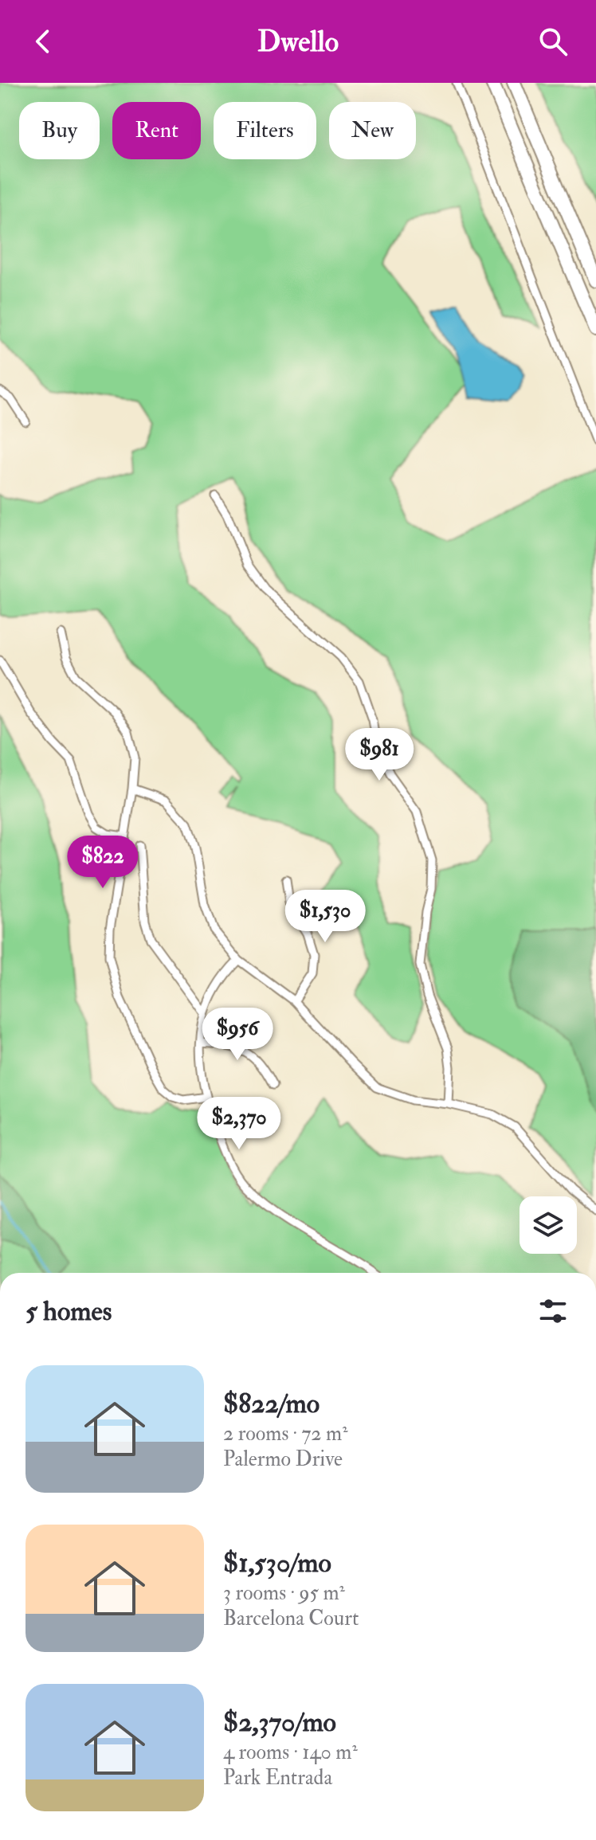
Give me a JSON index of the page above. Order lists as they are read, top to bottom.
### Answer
{
  "page": {
    "header": "Dwello",
    "chip": [
      "Buy",
      "Rent",
      "Filters",
      "New"
    ],
    "price": [
      "$981",
      "$822",
      "$1,530",
      "$956",
      "$2,370"
    ],
    "heading": "5 homes",
    "list": [
      {
        "name": "$822/mo",
        "note": "2 rooms · 72 m² · Palermo Drive"
      },
      {
        "name": "$1,530/mo",
        "note": "3 rooms · 95 m² · Barcelona Court"
      },
      {
        "name": "$2,370/mo",
        "note": "4 rooms · 140 m² · Park Entrada"
      }
    ]
  }
}
